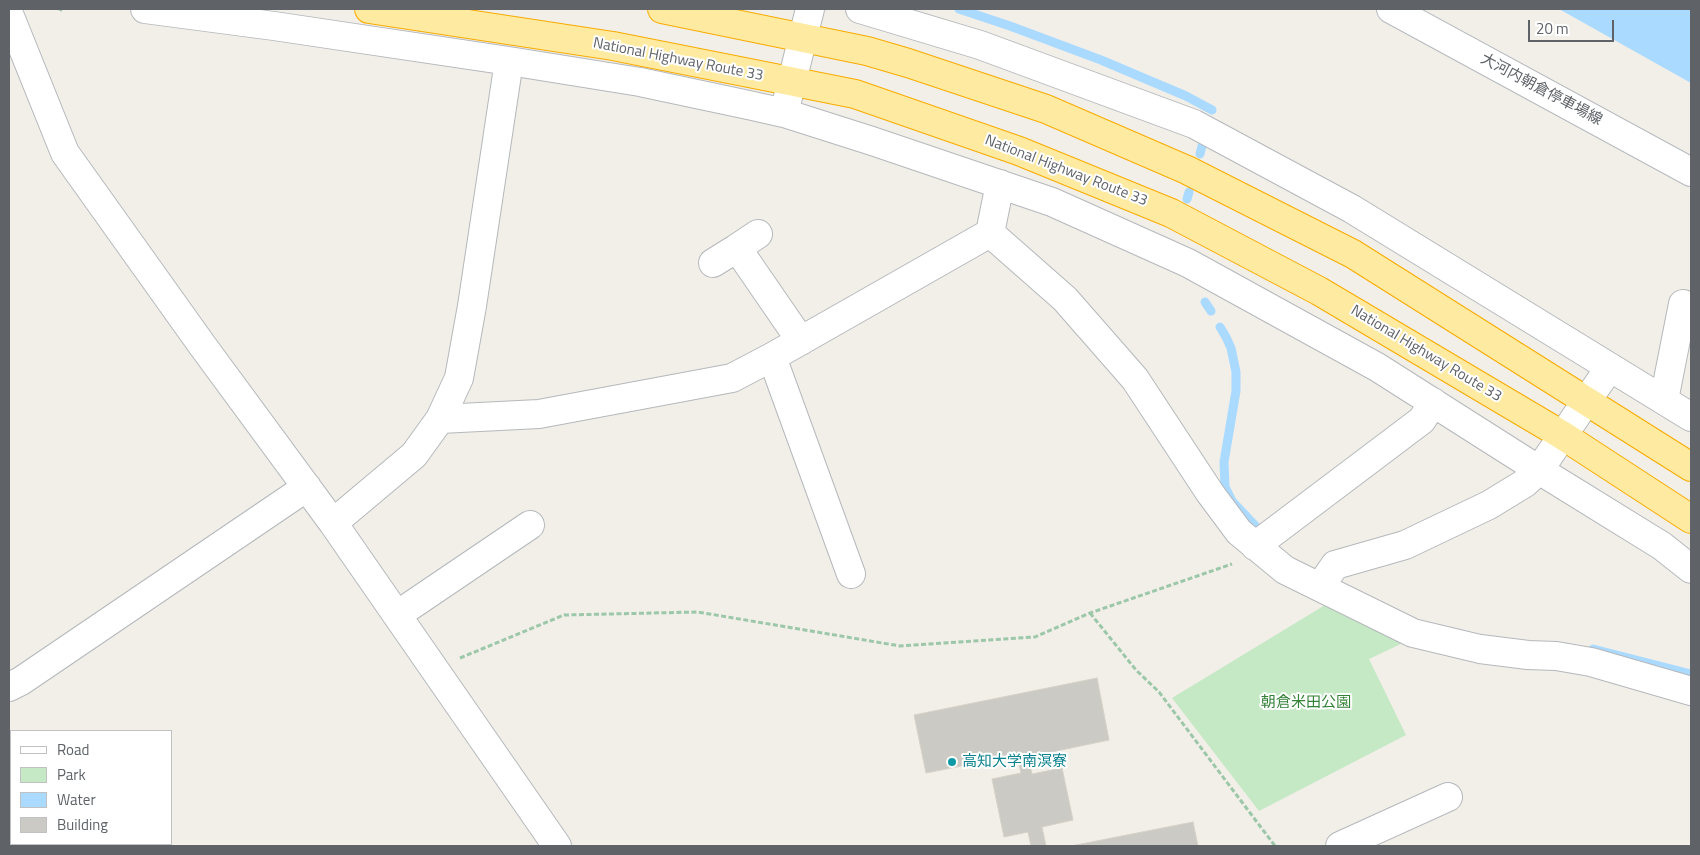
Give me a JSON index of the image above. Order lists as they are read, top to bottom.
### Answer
{
  "streets": {
    "highway": ["National Highway Route 33"],
    "street": ["大河内朝倉停車場線"]
  },
  "parks": ["朝倉米田公園"],
  "places": ["高知大学南溟寮"],
  "legend": [
    "Road",
    "Park",
    "Water",
    "Building"
  ],
  "scale_bar": "20 m"
}
